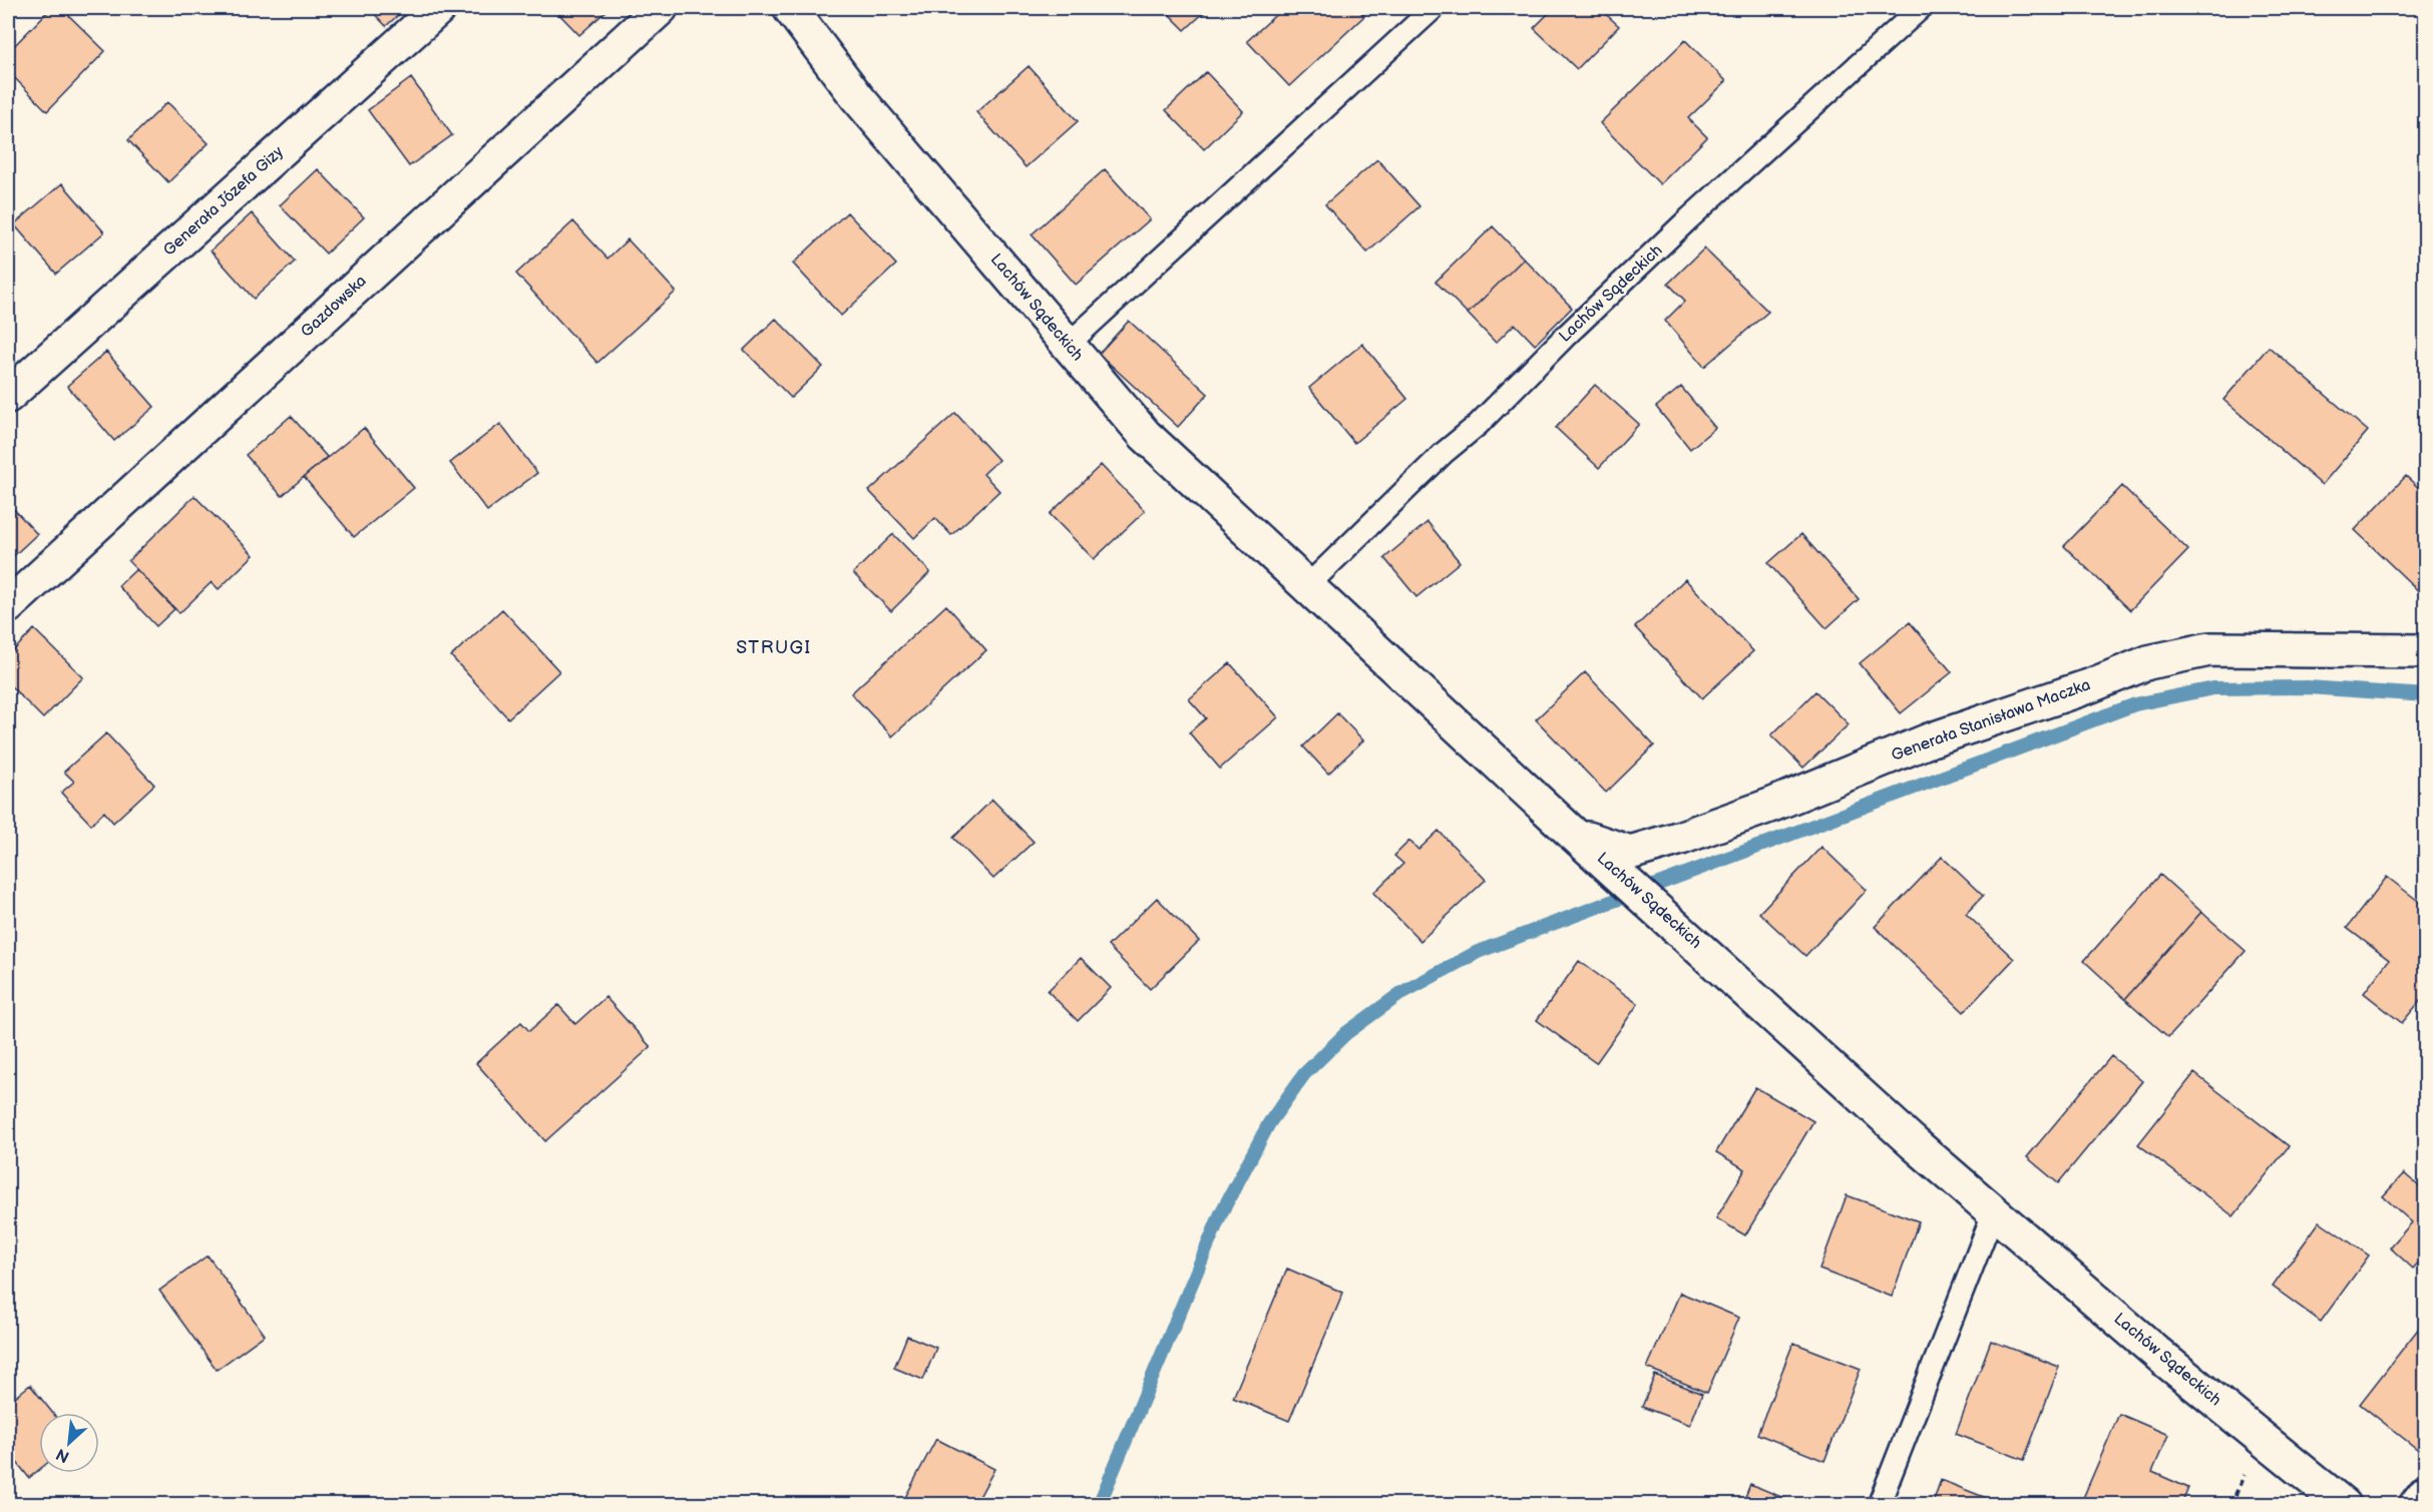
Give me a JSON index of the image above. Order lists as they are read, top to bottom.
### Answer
{
  "streets": {
    "street": [
      "Generała Józefa Gizy",
      "Lachów Sądeckich",
      "Gazdowska",
      "Generała Stanisława Maczka"
    ]
  },
  "crossings": [
    ["Lachów Sądeckich", "Generała Stanisława Maczka"]
  ],
  "districts": ["STRUGI"],
  "north": "bottom left"
}
